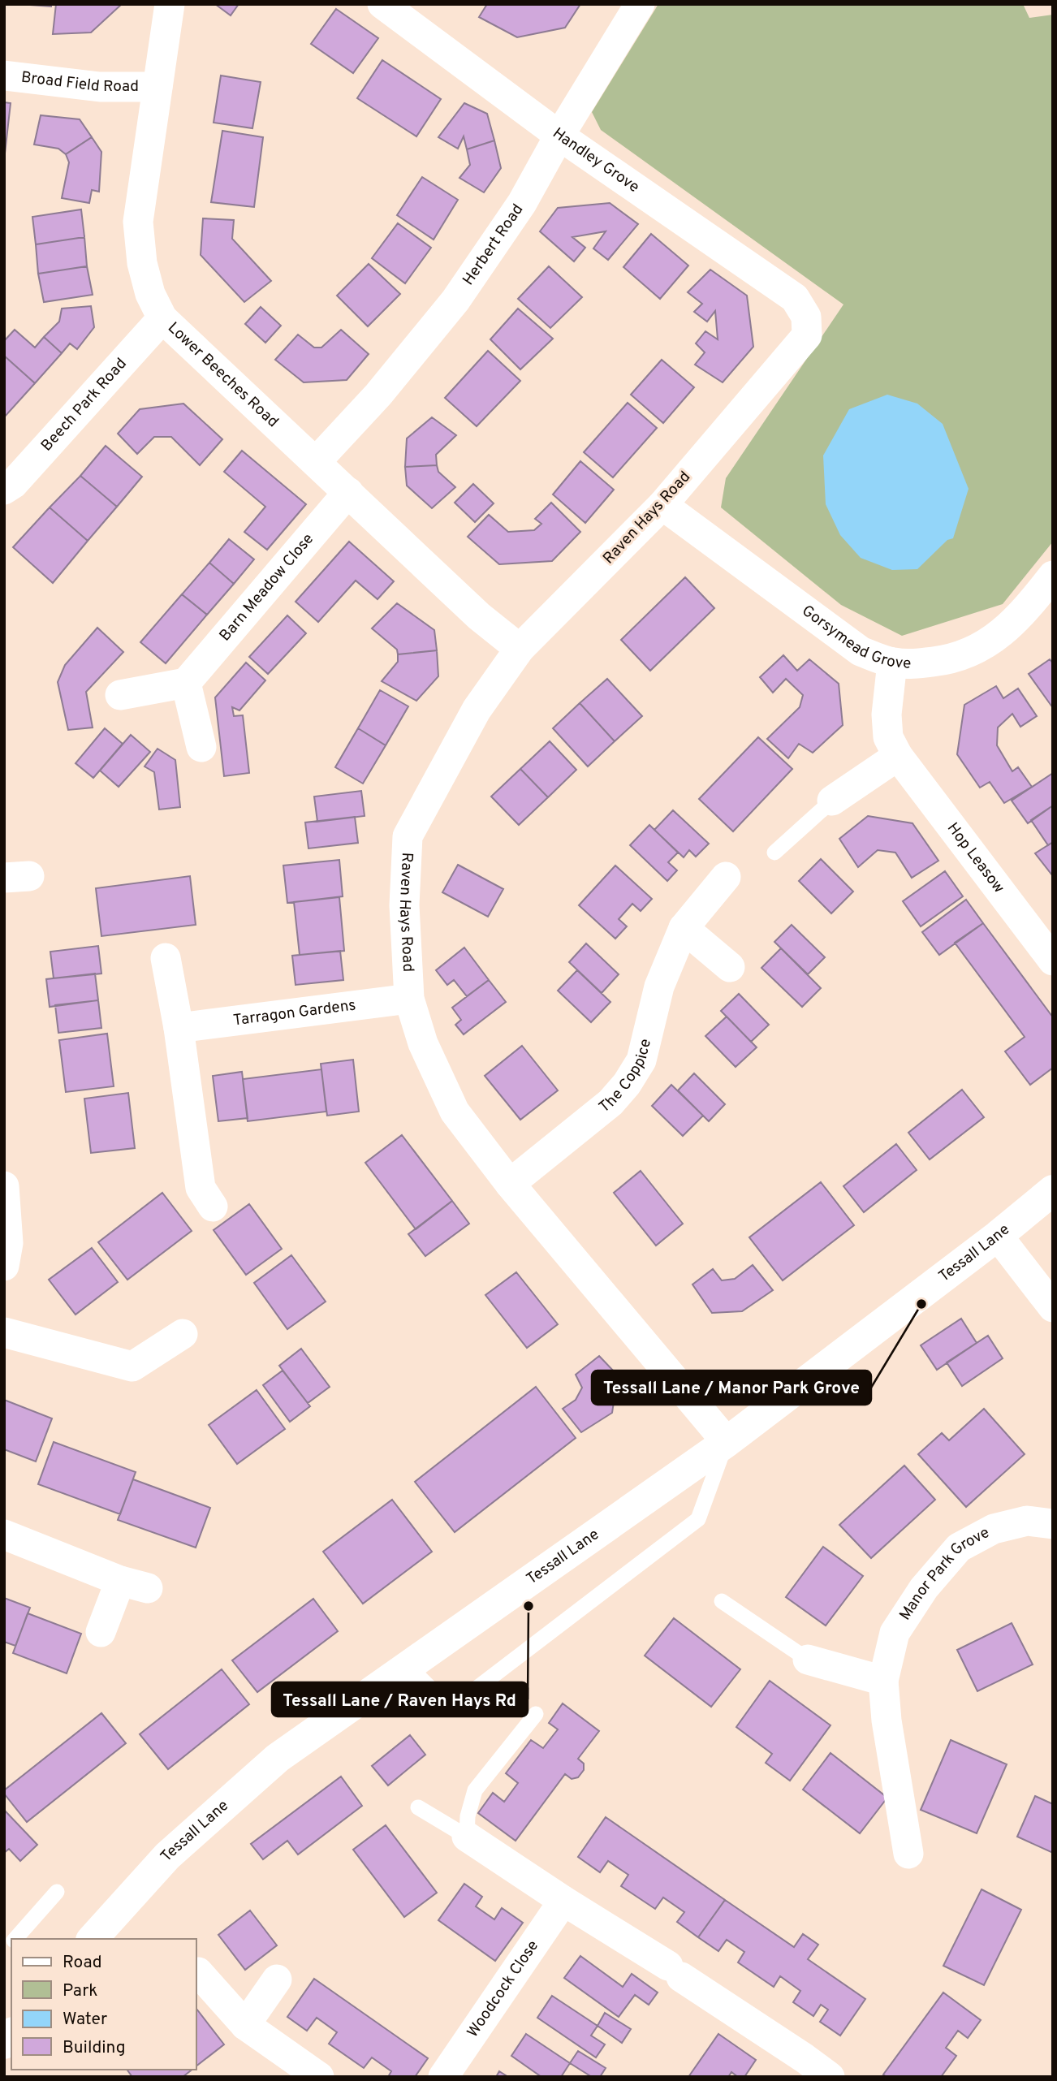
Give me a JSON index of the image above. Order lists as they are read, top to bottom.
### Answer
{
  "streets": {
    "street": [
      "Broad Field Road",
      "Handley Grove",
      "Herbert Road",
      "Lower Beeches Road",
      "Beech Park Road",
      "Raven Hays Road",
      "Barn Meadow Close",
      "Gorsymead Grove",
      "Hop Leasow",
      "Tarragon Gardens",
      "The Coppice",
      "Tessall Lane",
      "Manor Park Grove",
      "Woodcock Close"
    ]
  },
  "crossings": [
    ["Broad Field Road", "Lower Beeches Road"],
    ["Handley Grove", "Herbert Road"],
    ["Handley Grove", "Raven Hays Road"],
    ["Herbert Road", "Lower Beeches Road"],
    ["Lower Beeches Road", "Beech Park Road"],
    ["Lower Beeches Road", "Raven Hays Road"],
    ["Lower Beeches Road", "Barn Meadow Close"],
    ["Raven Hays Road", "Gorsymead Grove"],
    ["Raven Hays Road", "Tarragon Gardens"],
    ["Raven Hays Road", "The Coppice"],
    ["Raven Hays Road", "Tessall Lane"],
    ["Gorsymead Grove", "Hop Leasow"]
  ],
  "places": ["Tessall Lane / Manor Park Grove", "Tessall Lane / Raven Hays Rd"],
  "legend": [
    "Road",
    "Park",
    "Water",
    "Building"
  ]
}
